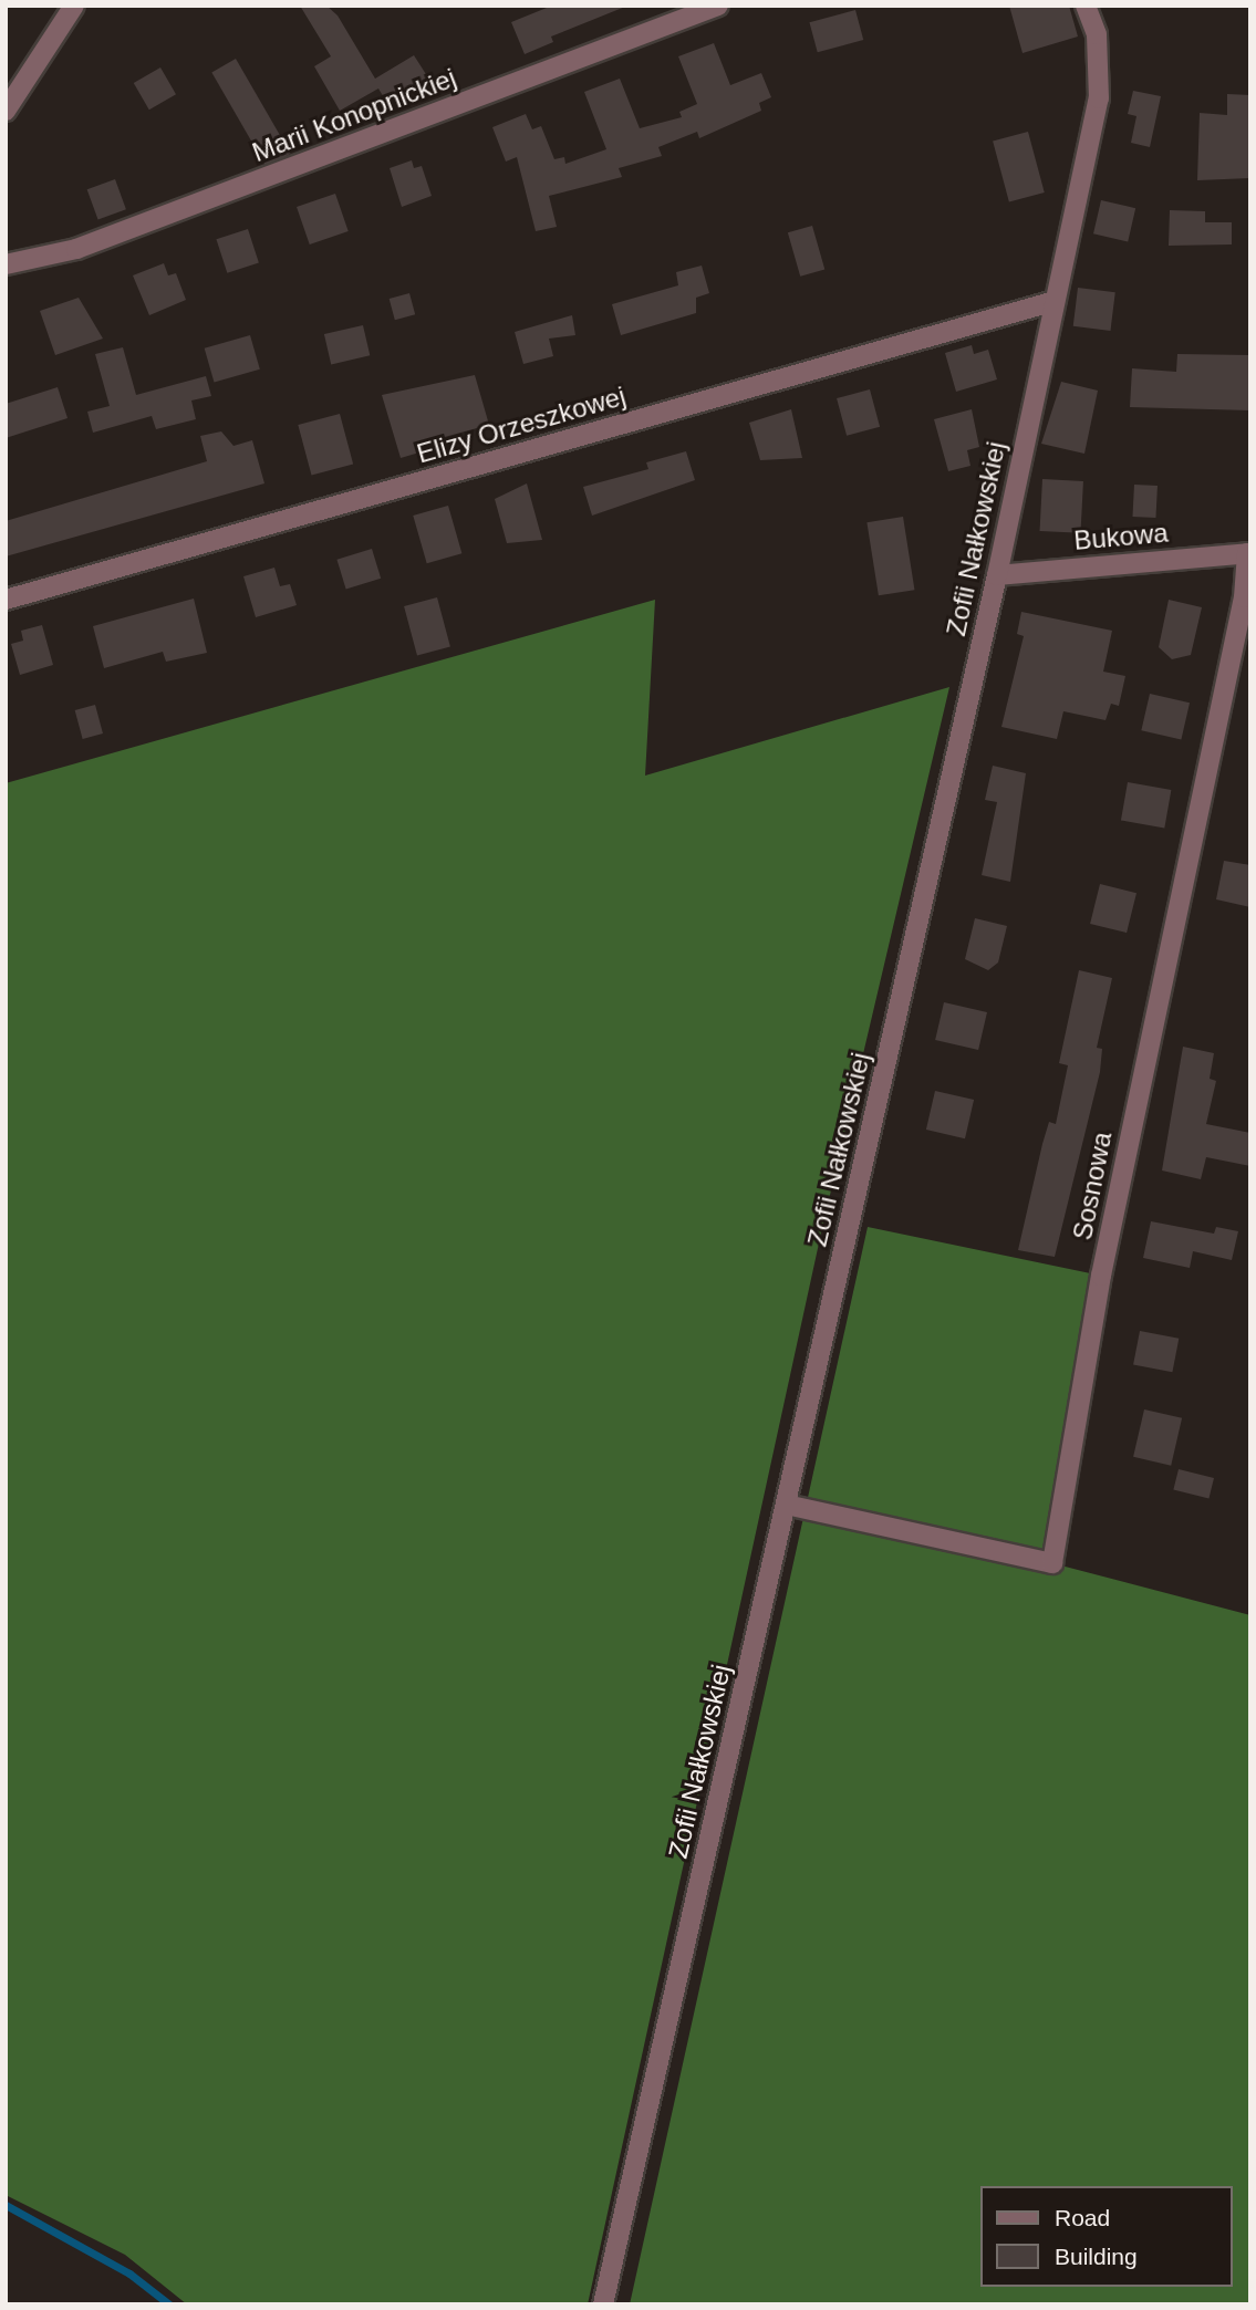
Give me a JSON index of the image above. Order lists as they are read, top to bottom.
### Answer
{
  "streets": {
    "street": [
      "Marii Konopnickiej",
      "Elizy Orzeszkowej",
      "Bukowa",
      "Zofii Nałkowskiej",
      "Sosnowa"
    ]
  },
  "crossings": [
    ["Elizy Orzeszkowej", "Zofii Nałkowskiej"],
    ["Bukowa", "Zofii Nałkowskiej"],
    ["Bukowa", "Sosnowa"],
    ["Zofii Nałkowskiej", "Sosnowa"]
  ],
  "legend": ["Road", "Building"]
}
